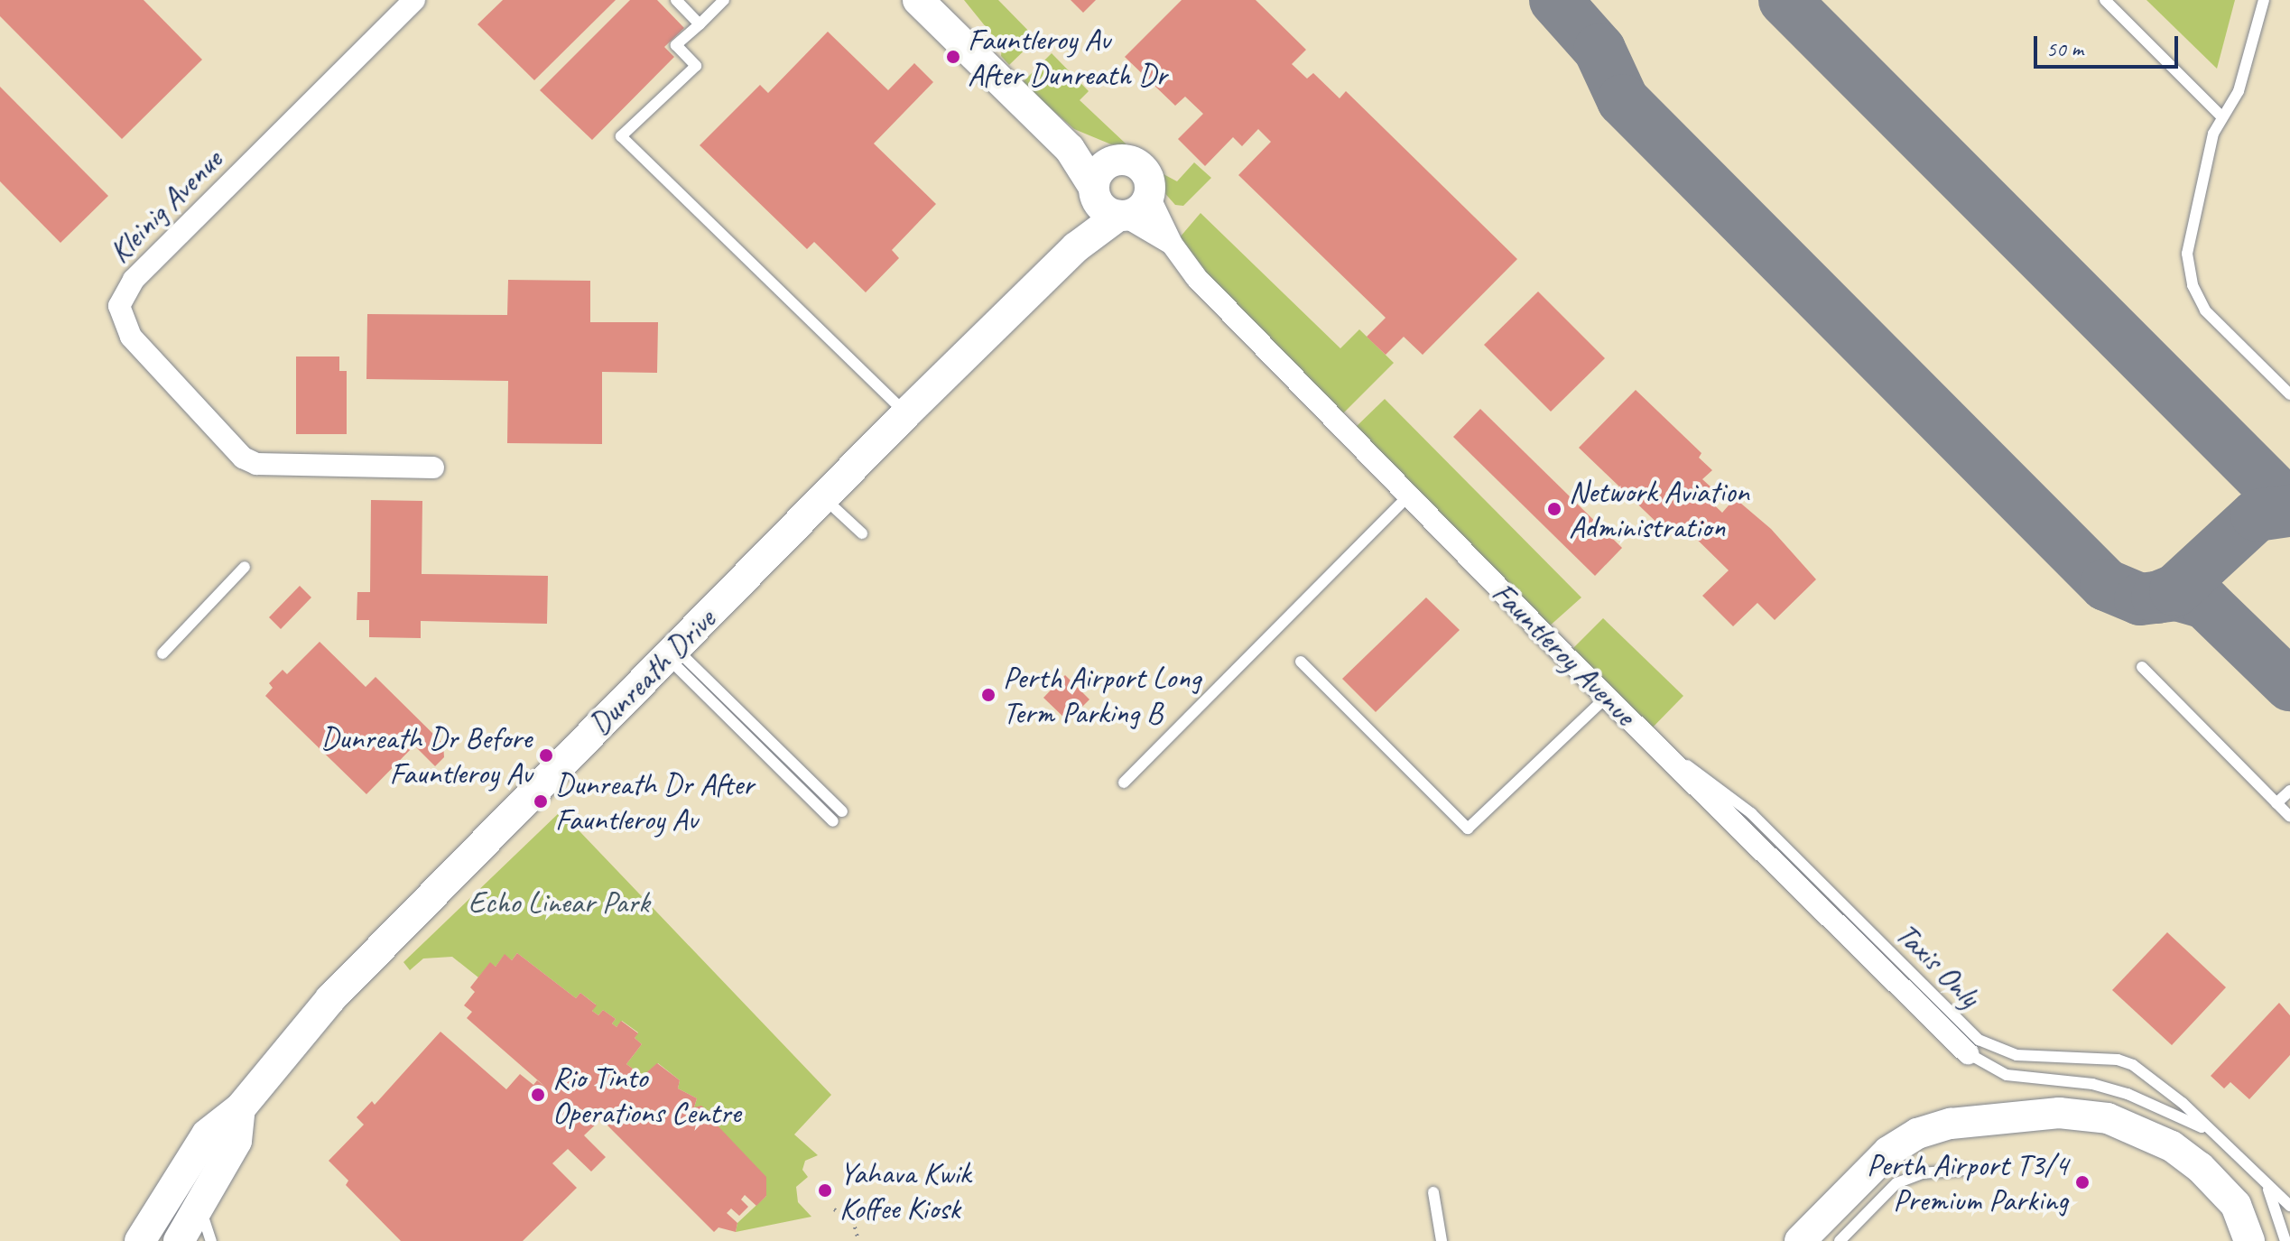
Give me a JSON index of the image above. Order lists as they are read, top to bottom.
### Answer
{
  "streets": {
    "main road": ["Fauntleroy Avenue", "Dunreath Drive"],
    "street": ["Kleinig Avenue"],
    "lane": ["Taxis Only"]
  },
  "crossings": [
    ["Fauntleroy Avenue", "Dunreath Drive"],
    ["Fauntleroy Avenue", "Taxis Only"]
  ],
  "parks": ["Echo Linear Park"],
  "places": [
    "Fauntleroy Av After Dunreath Dr",
    "Network Aviation Administration",
    "Perth Airport Long Term Parking B",
    "Dunreath Dr Before Fauntleroy Av",
    "Dunreath Dr After Fauntleroy Av",
    "Rio Tinto Operations Centre",
    "Perth Airport T3/4 Premium Parking",
    "Yahava Kwik Koffee Kiosk"
  ],
  "scale_bar": "50 m"
}
